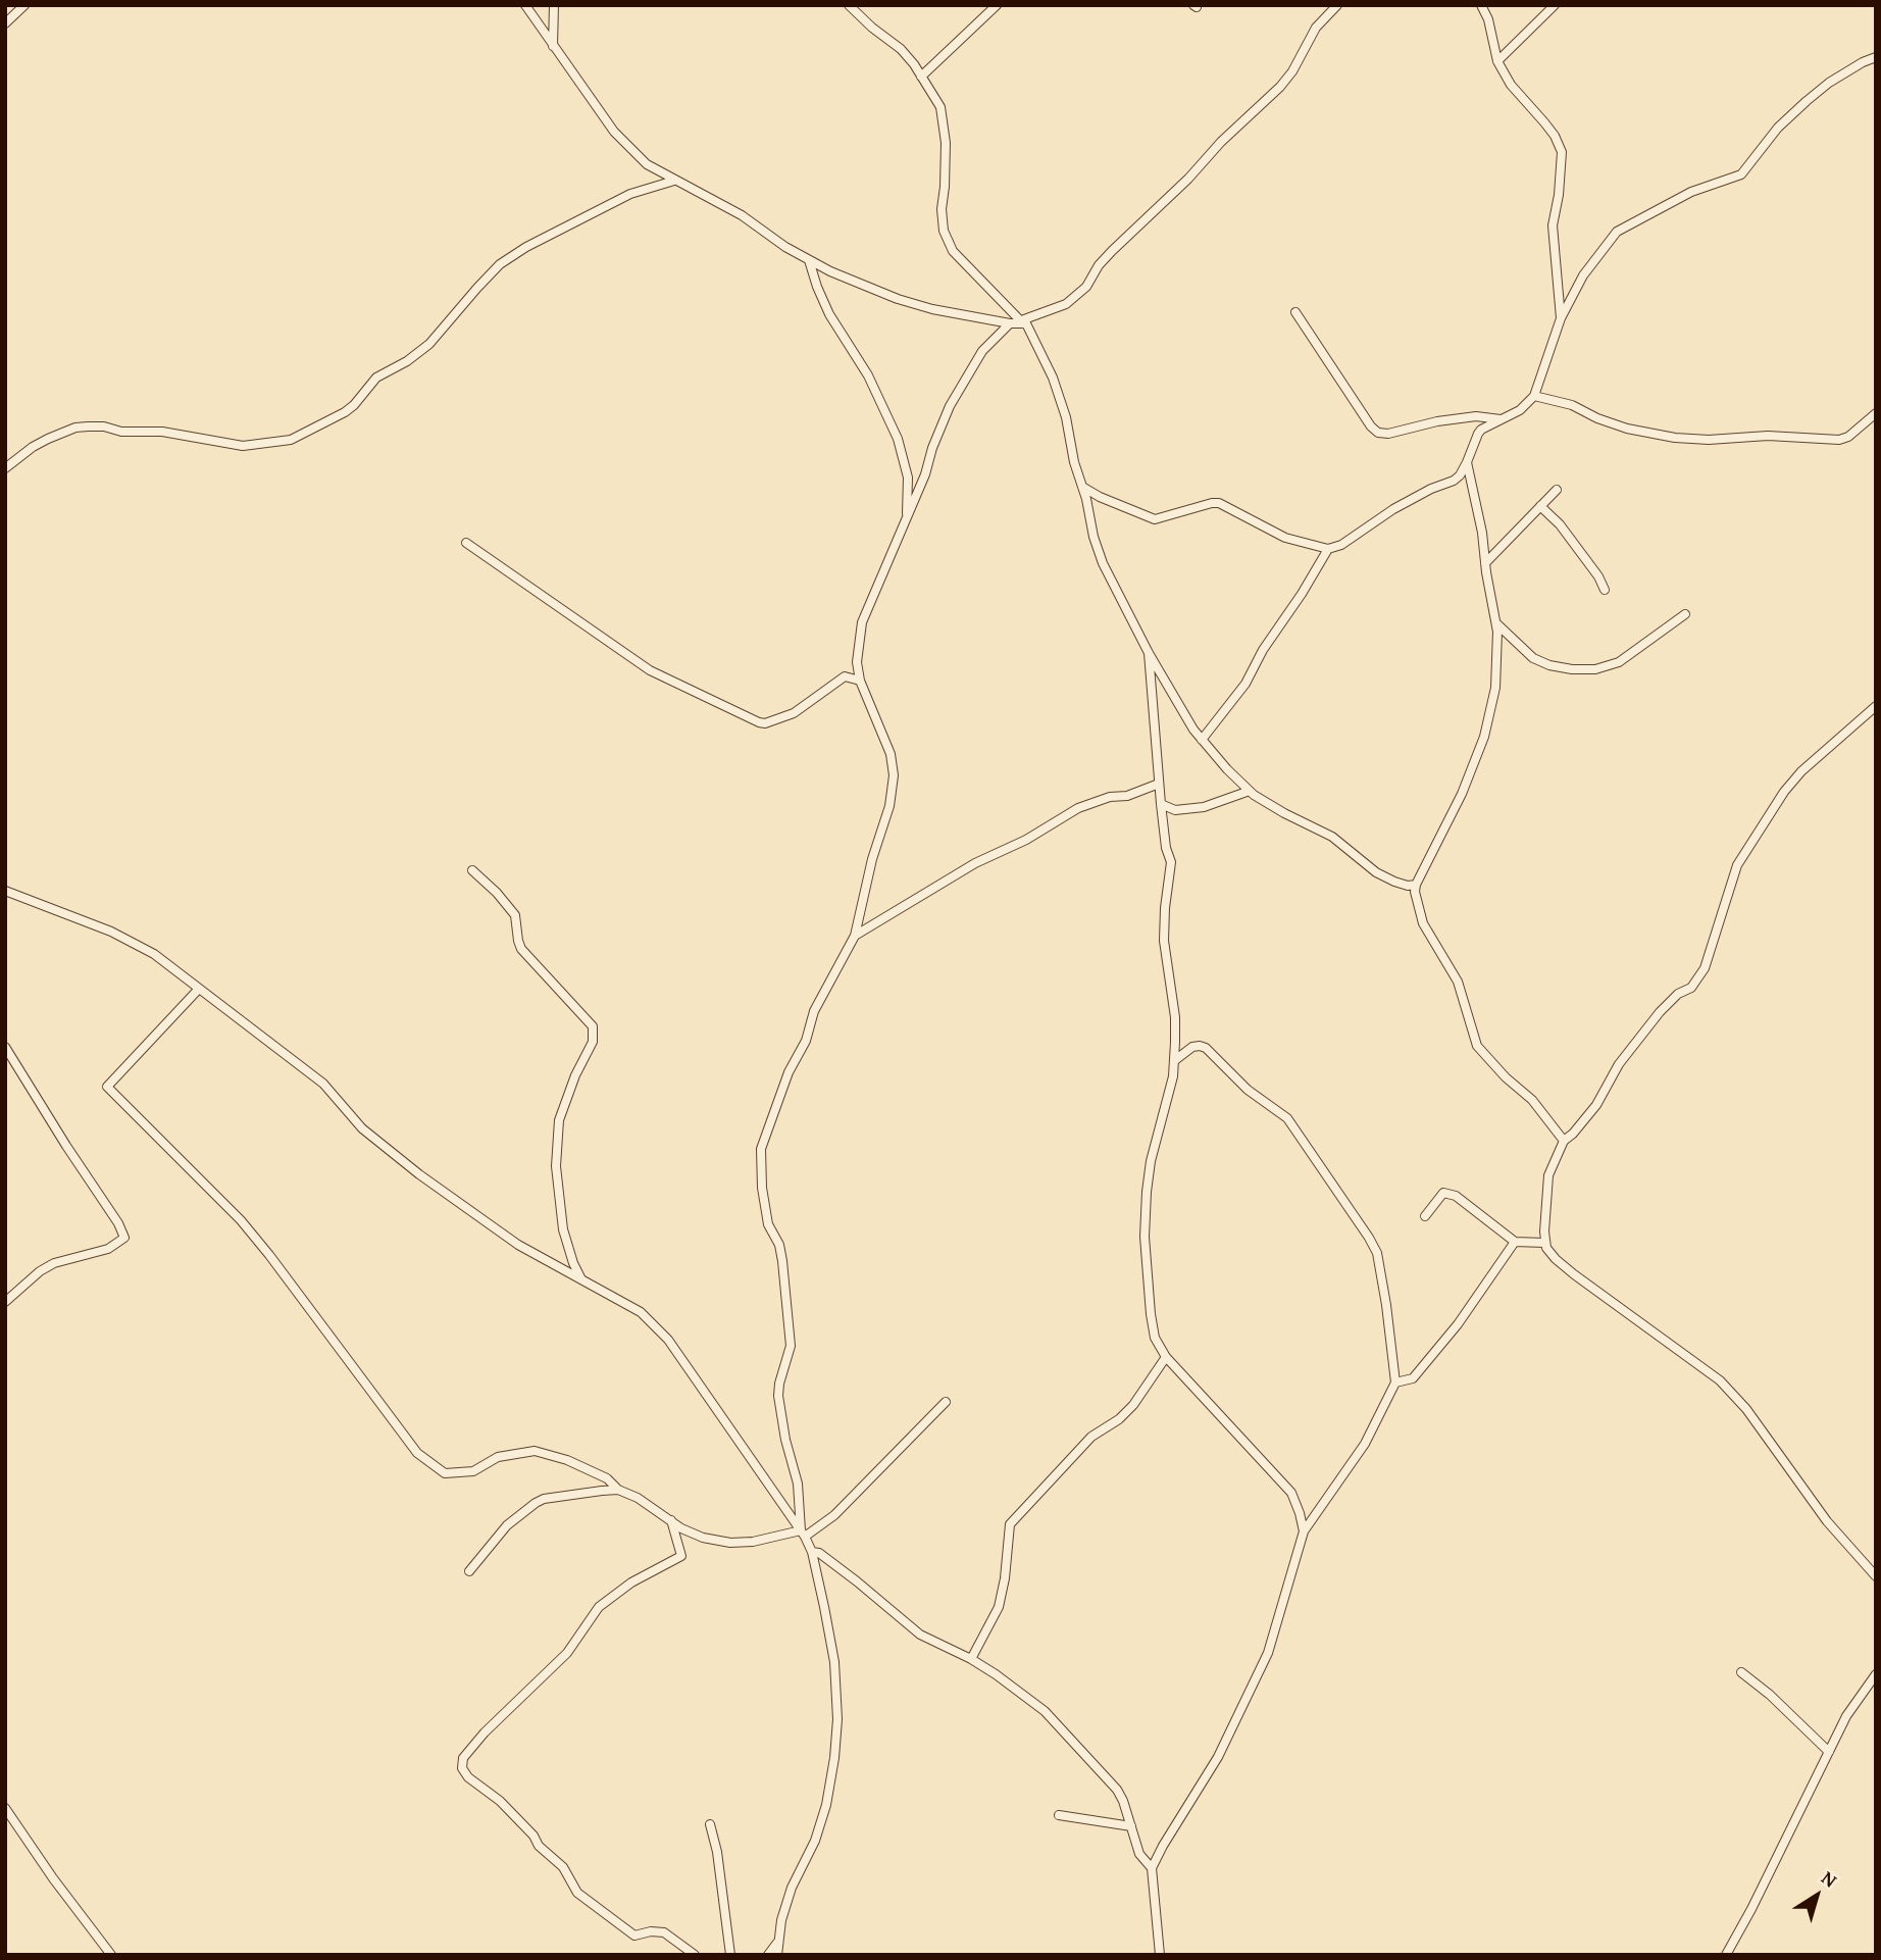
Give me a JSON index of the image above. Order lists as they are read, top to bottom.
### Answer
{
  "north": "top right"
}
